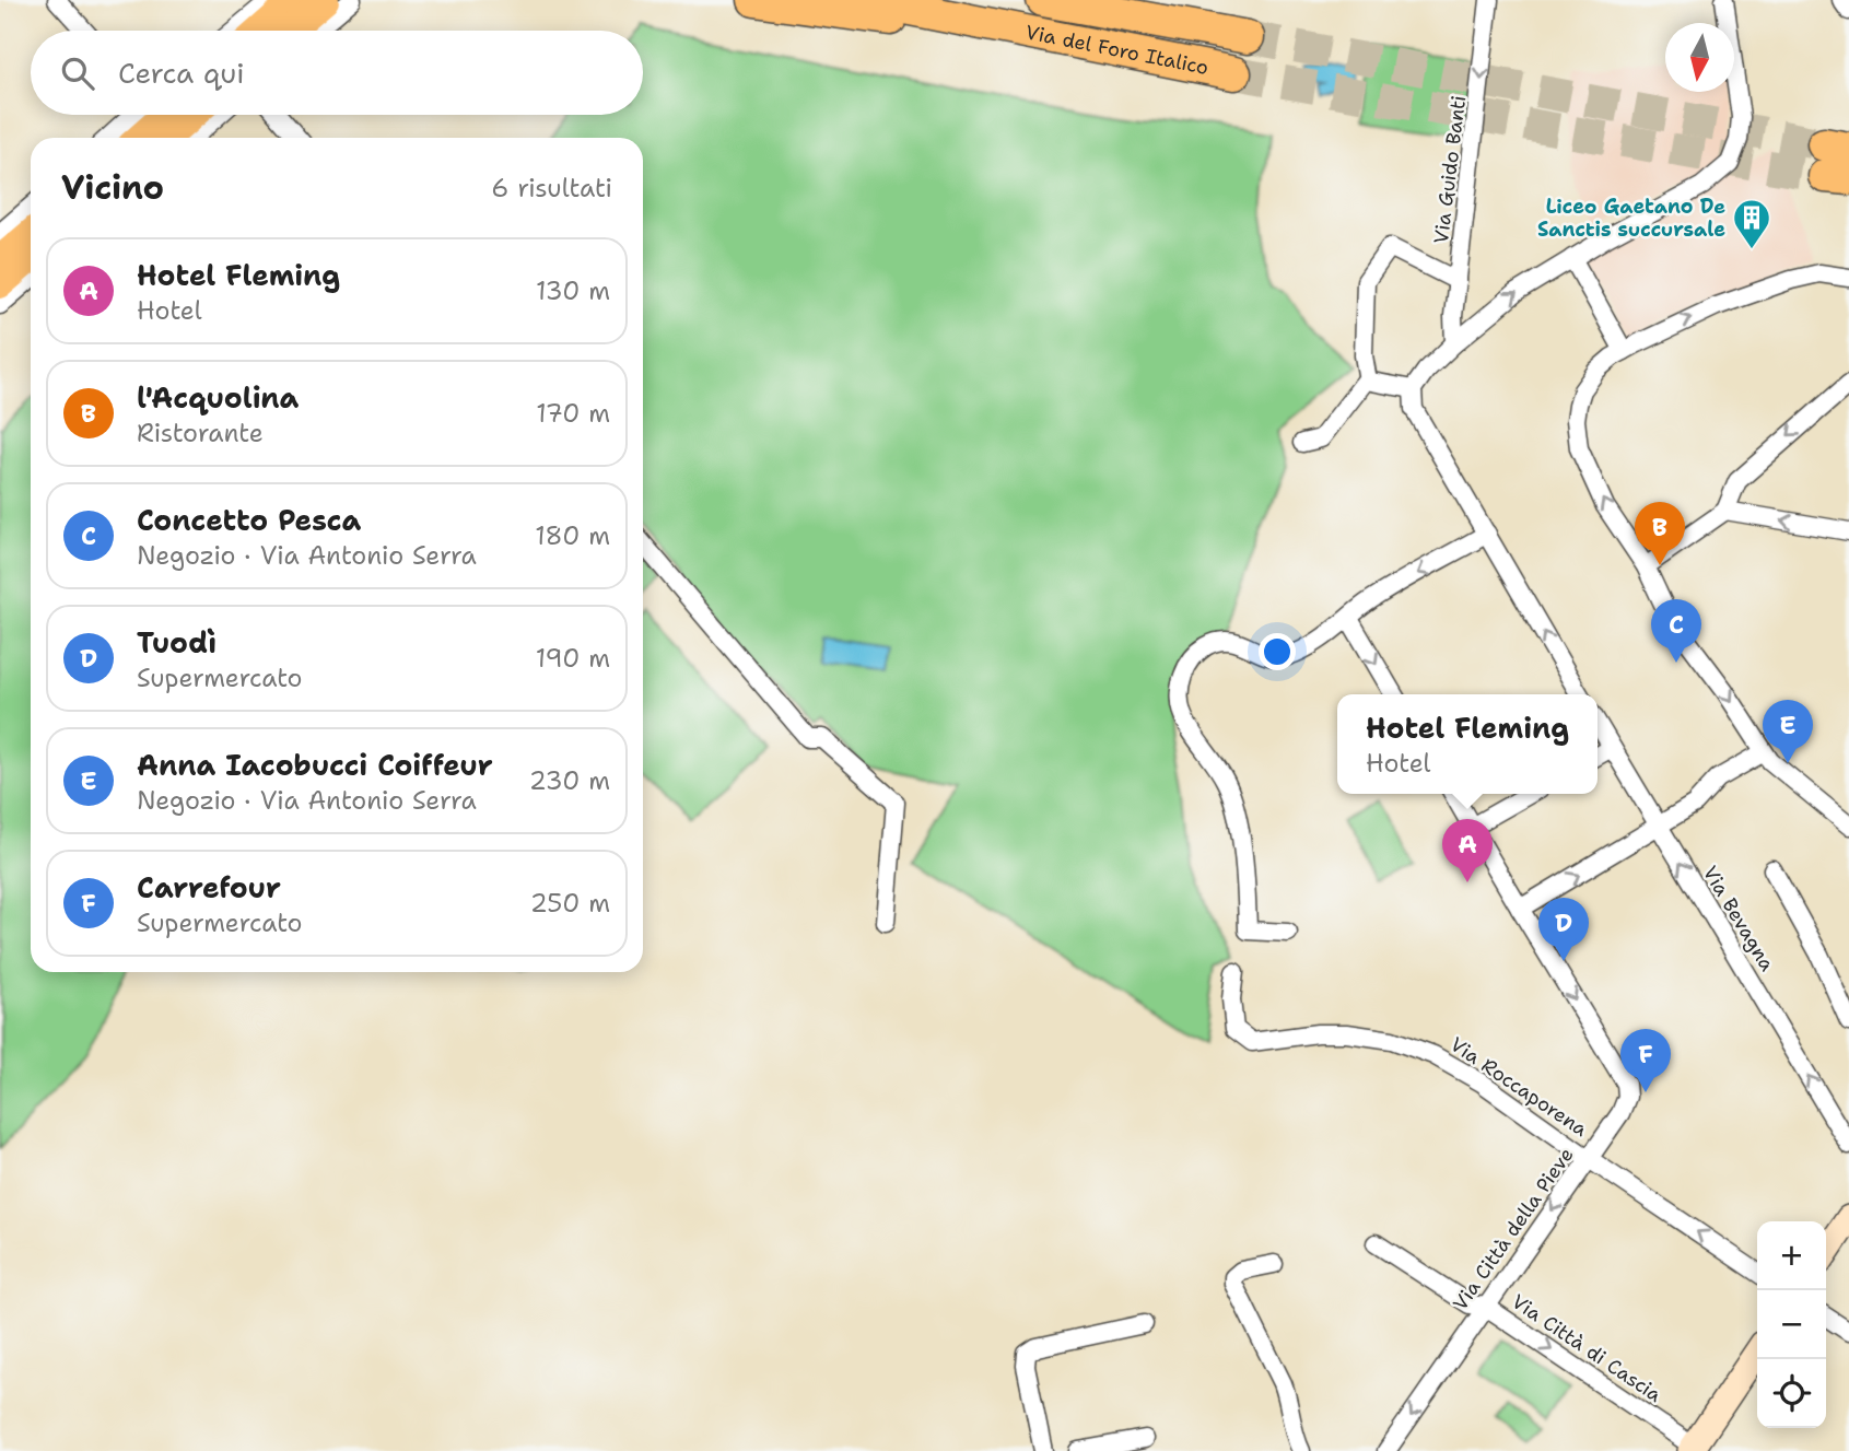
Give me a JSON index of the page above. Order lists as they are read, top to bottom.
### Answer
{
  "streets": {
    "highway": ["Via del Foro Italico"],
    "street": [
      "Via Guido Banti",
      "Via Bevagna",
      "Via Roccaporena",
      "Via Città della Pieve",
      "Via Città di Cascia"
    ]
  },
  "crossings": [
    ["Via Roccaporena", "Via Città della Pieve"],
    ["Via Città della Pieve", "Via Città di Cascia"]
  ],
  "one_way": ["Via Guido Banti", "Via Città della Pieve", "Via Città di Cascia"],
  "places": {
    "building": ["Liceo Gaetano De Sanctis succursale"]
  },
  "north": "bottom",
  "page": {
    "search": "Cerca qui",
    "heading": ["Vicino", "6 risultati"],
    "list": [
      {
        "mark": "A",
        "name": "Hotel Fleming",
        "note": "Hotel",
        "value": "130 m"
      },
      {
        "mark": "B",
        "name": "l'Acquolina",
        "note": "Ristorante",
        "value": "170 m"
      },
      {
        "mark": "C",
        "name": "Concetto Pesca",
        "note": "Negozio · Via Antonio Serra",
        "value": "180 m"
      },
      {
        "mark": "D",
        "name": "Tuodì",
        "note": "Supermercato",
        "value": "190 m"
      },
      {
        "mark": "E",
        "name": "Anna Iacobucci Coiffeur",
        "note": "Negozio · Via Antonio Serra",
        "value": "230 m"
      },
      {
        "mark": "F",
        "name": "Carrefour",
        "note": "Supermercato",
        "value": "250 m"
      }
    ],
    "pins": [
      "B",
      "C",
      "E",
      "A",
      "D",
      "F"
    ],
    "popup": ["Hotel Fleming", "Hotel"],
    "map_buttons": ["+", "−"]
  }
}
